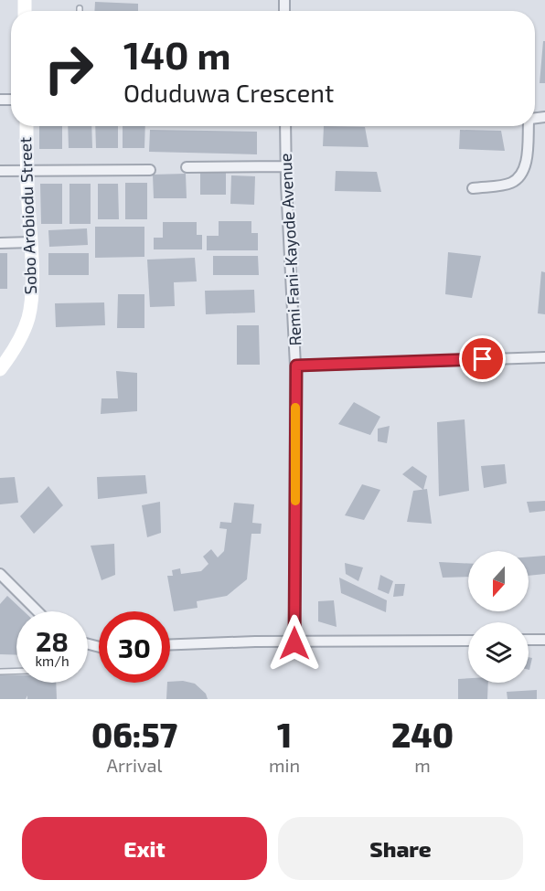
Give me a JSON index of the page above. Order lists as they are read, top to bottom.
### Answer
{
  "streets": {
    "street": ["Sobo Arobiodu Street", "Remi Fani-Kayode Avenue"]
  },
  "north": "bottom",
  "page": {
    "turn": ["140 m", "Oduduwa Crescent"],
    "speed": "28 km/h",
    "limit": "30",
    "eta": [
      "06:57",
      "Arrival",
      "1",
      "min",
      "240",
      "m"
    ],
    "buttons": ["Exit", "Share"]
  }
}
